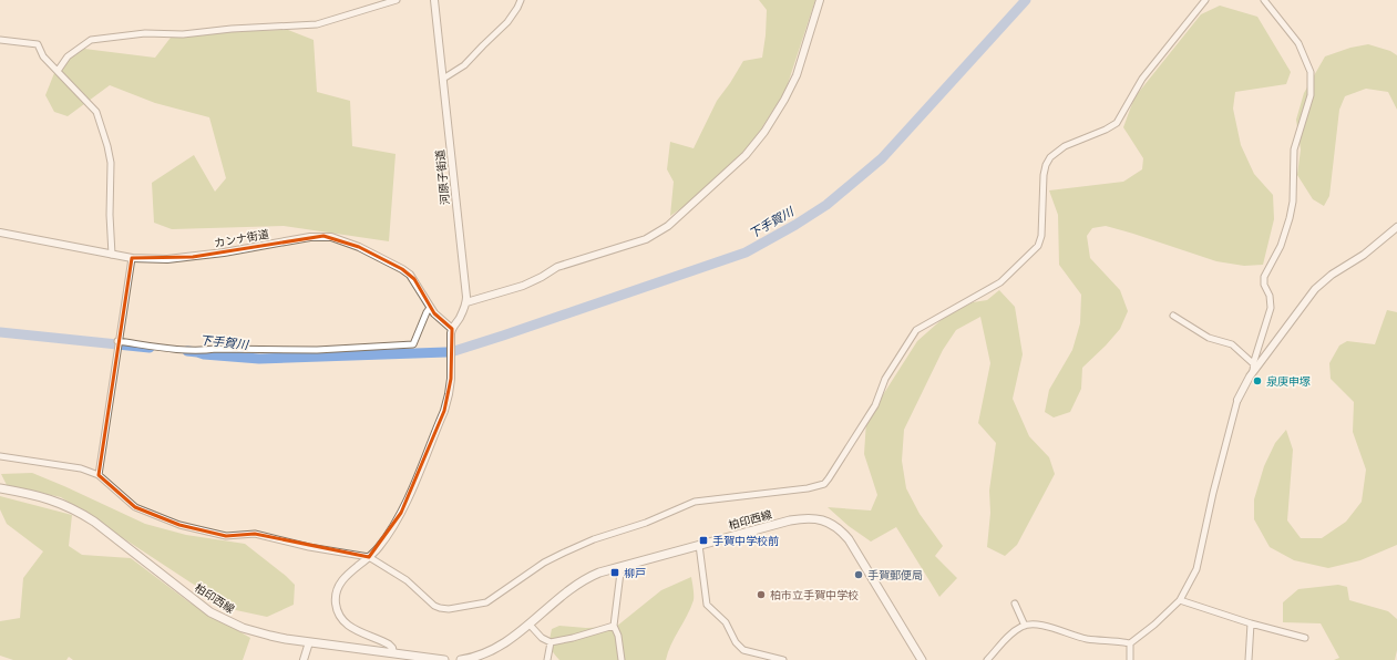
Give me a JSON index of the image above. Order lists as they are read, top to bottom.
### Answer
{
  "streets": {
    "main road": ["柏印西線"],
    "street": ["河原子街道", "カンナ街道"]
  },
  "crossings": [
    ["河原子街道", "カンナ街道"],
    ["河原子街道", "柏印西線"]
  ],
  "water": ["下手賀川"],
  "places": {
    "other": ["泉庚申塚", "手賀郵便局", "柏市立手賀中学校"],
    "transit": ["手賀中学校前", "柳戸"]
  }
}
